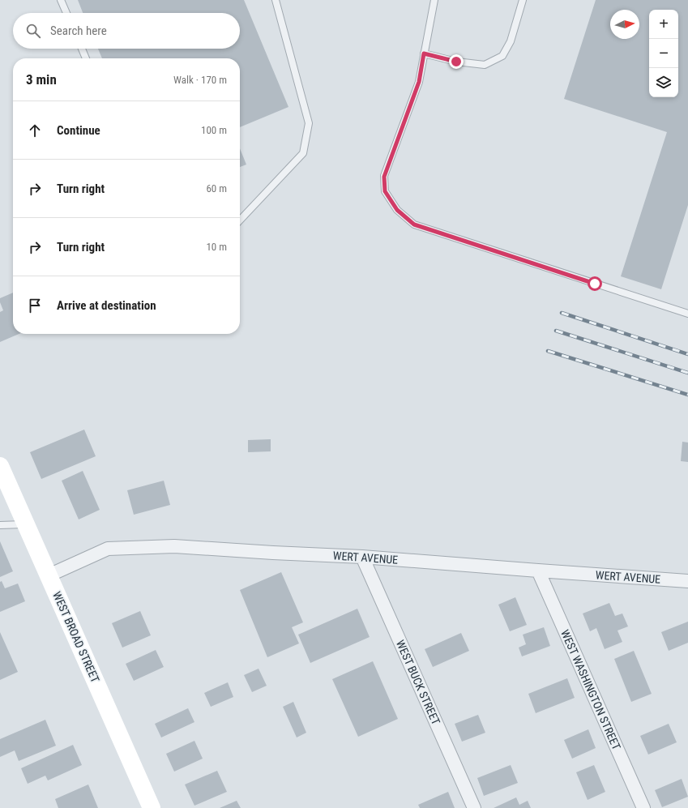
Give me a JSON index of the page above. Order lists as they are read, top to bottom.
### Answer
{
  "streets": {
    "main road": ["WEST BROAD STREET"],
    "street": ["WERT AVENUE", "WEST BUCK STREET", "WEST WASHINGTON STREET"]
  },
  "crossings": [
    ["WERT AVENUE", "WEST BROAD STREET"],
    ["WERT AVENUE", "WEST BUCK STREET"],
    ["WERT AVENUE", "WEST WASHINGTON STREET"]
  ],
  "north": "right",
  "page": {
    "map_buttons": ["+", "−"],
    "search": "Search here",
    "heading": ["3 min", "Walk · 170 m"],
    "list": [
      ["Continue", "100 m"],
      ["Turn right", "60 m"],
      ["Turn right", "10 m"],
      "Arrive at destination"
    ]
  }
}
